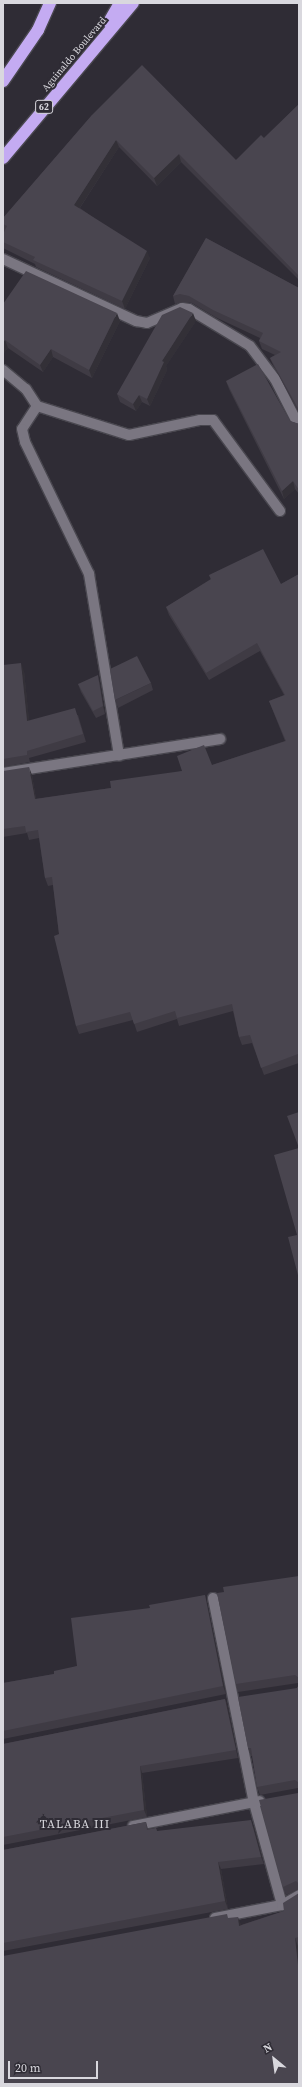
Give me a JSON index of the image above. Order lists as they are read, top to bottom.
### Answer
{
  "streets": {
    "highway": ["Aguinaldo Boulevard", "62"]
  },
  "crossings": [
    ["Aguinaldo Boulevard", "62"]
  ],
  "districts": ["TALABA III"],
  "scale_bar": "20 m",
  "north": "top left"
}
